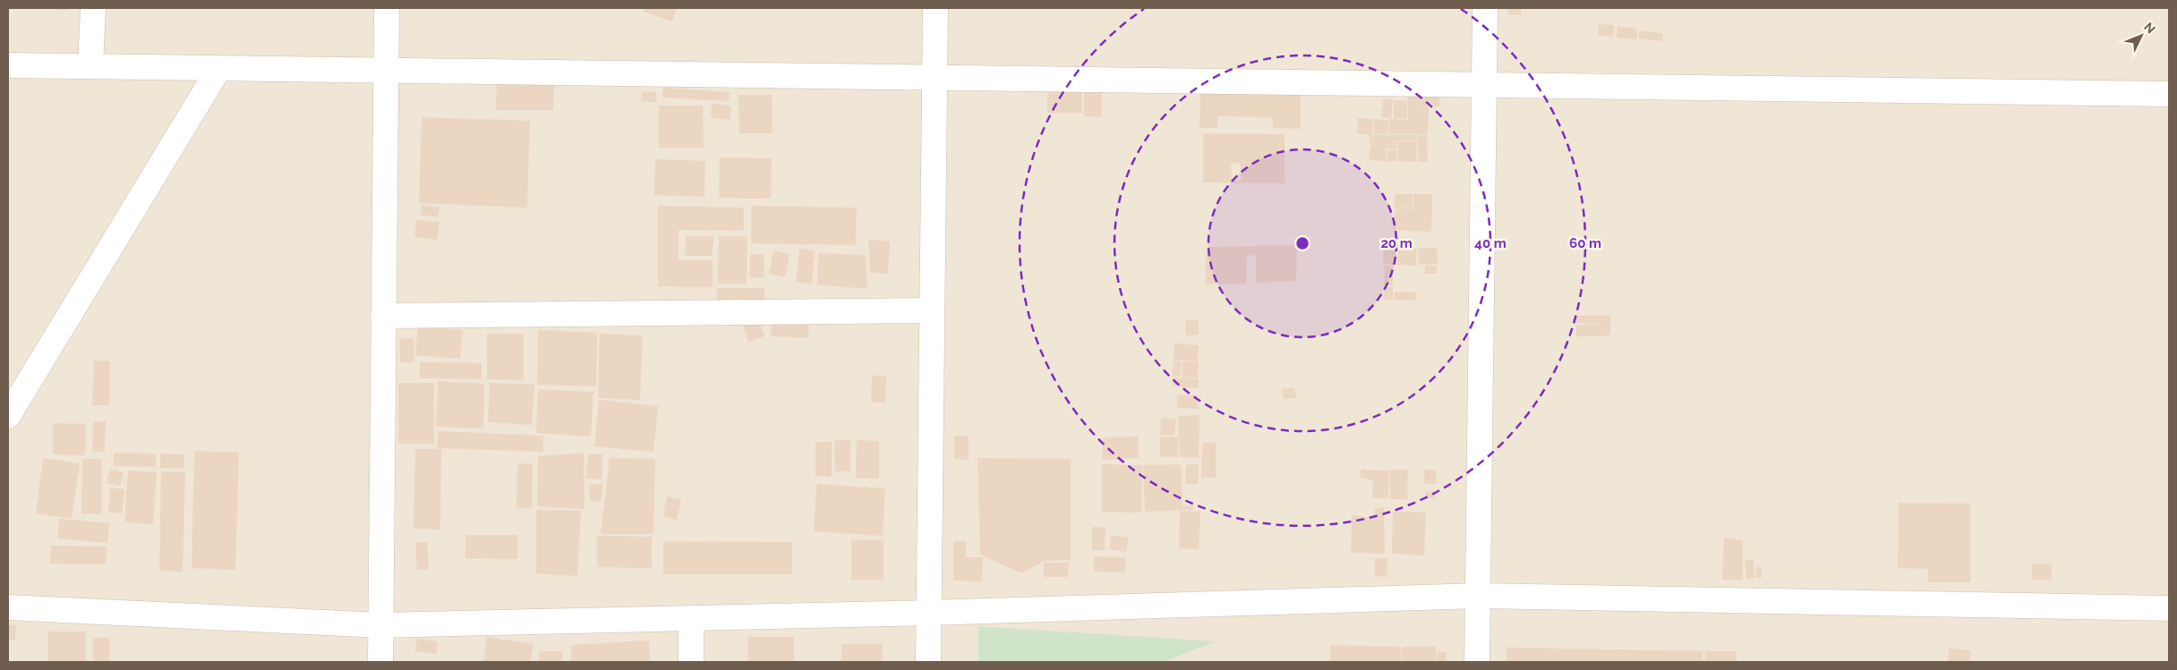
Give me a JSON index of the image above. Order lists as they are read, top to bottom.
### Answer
{
  "north": "top right",
  "rings": ["20 m", "40 m", "60 m"]
}
